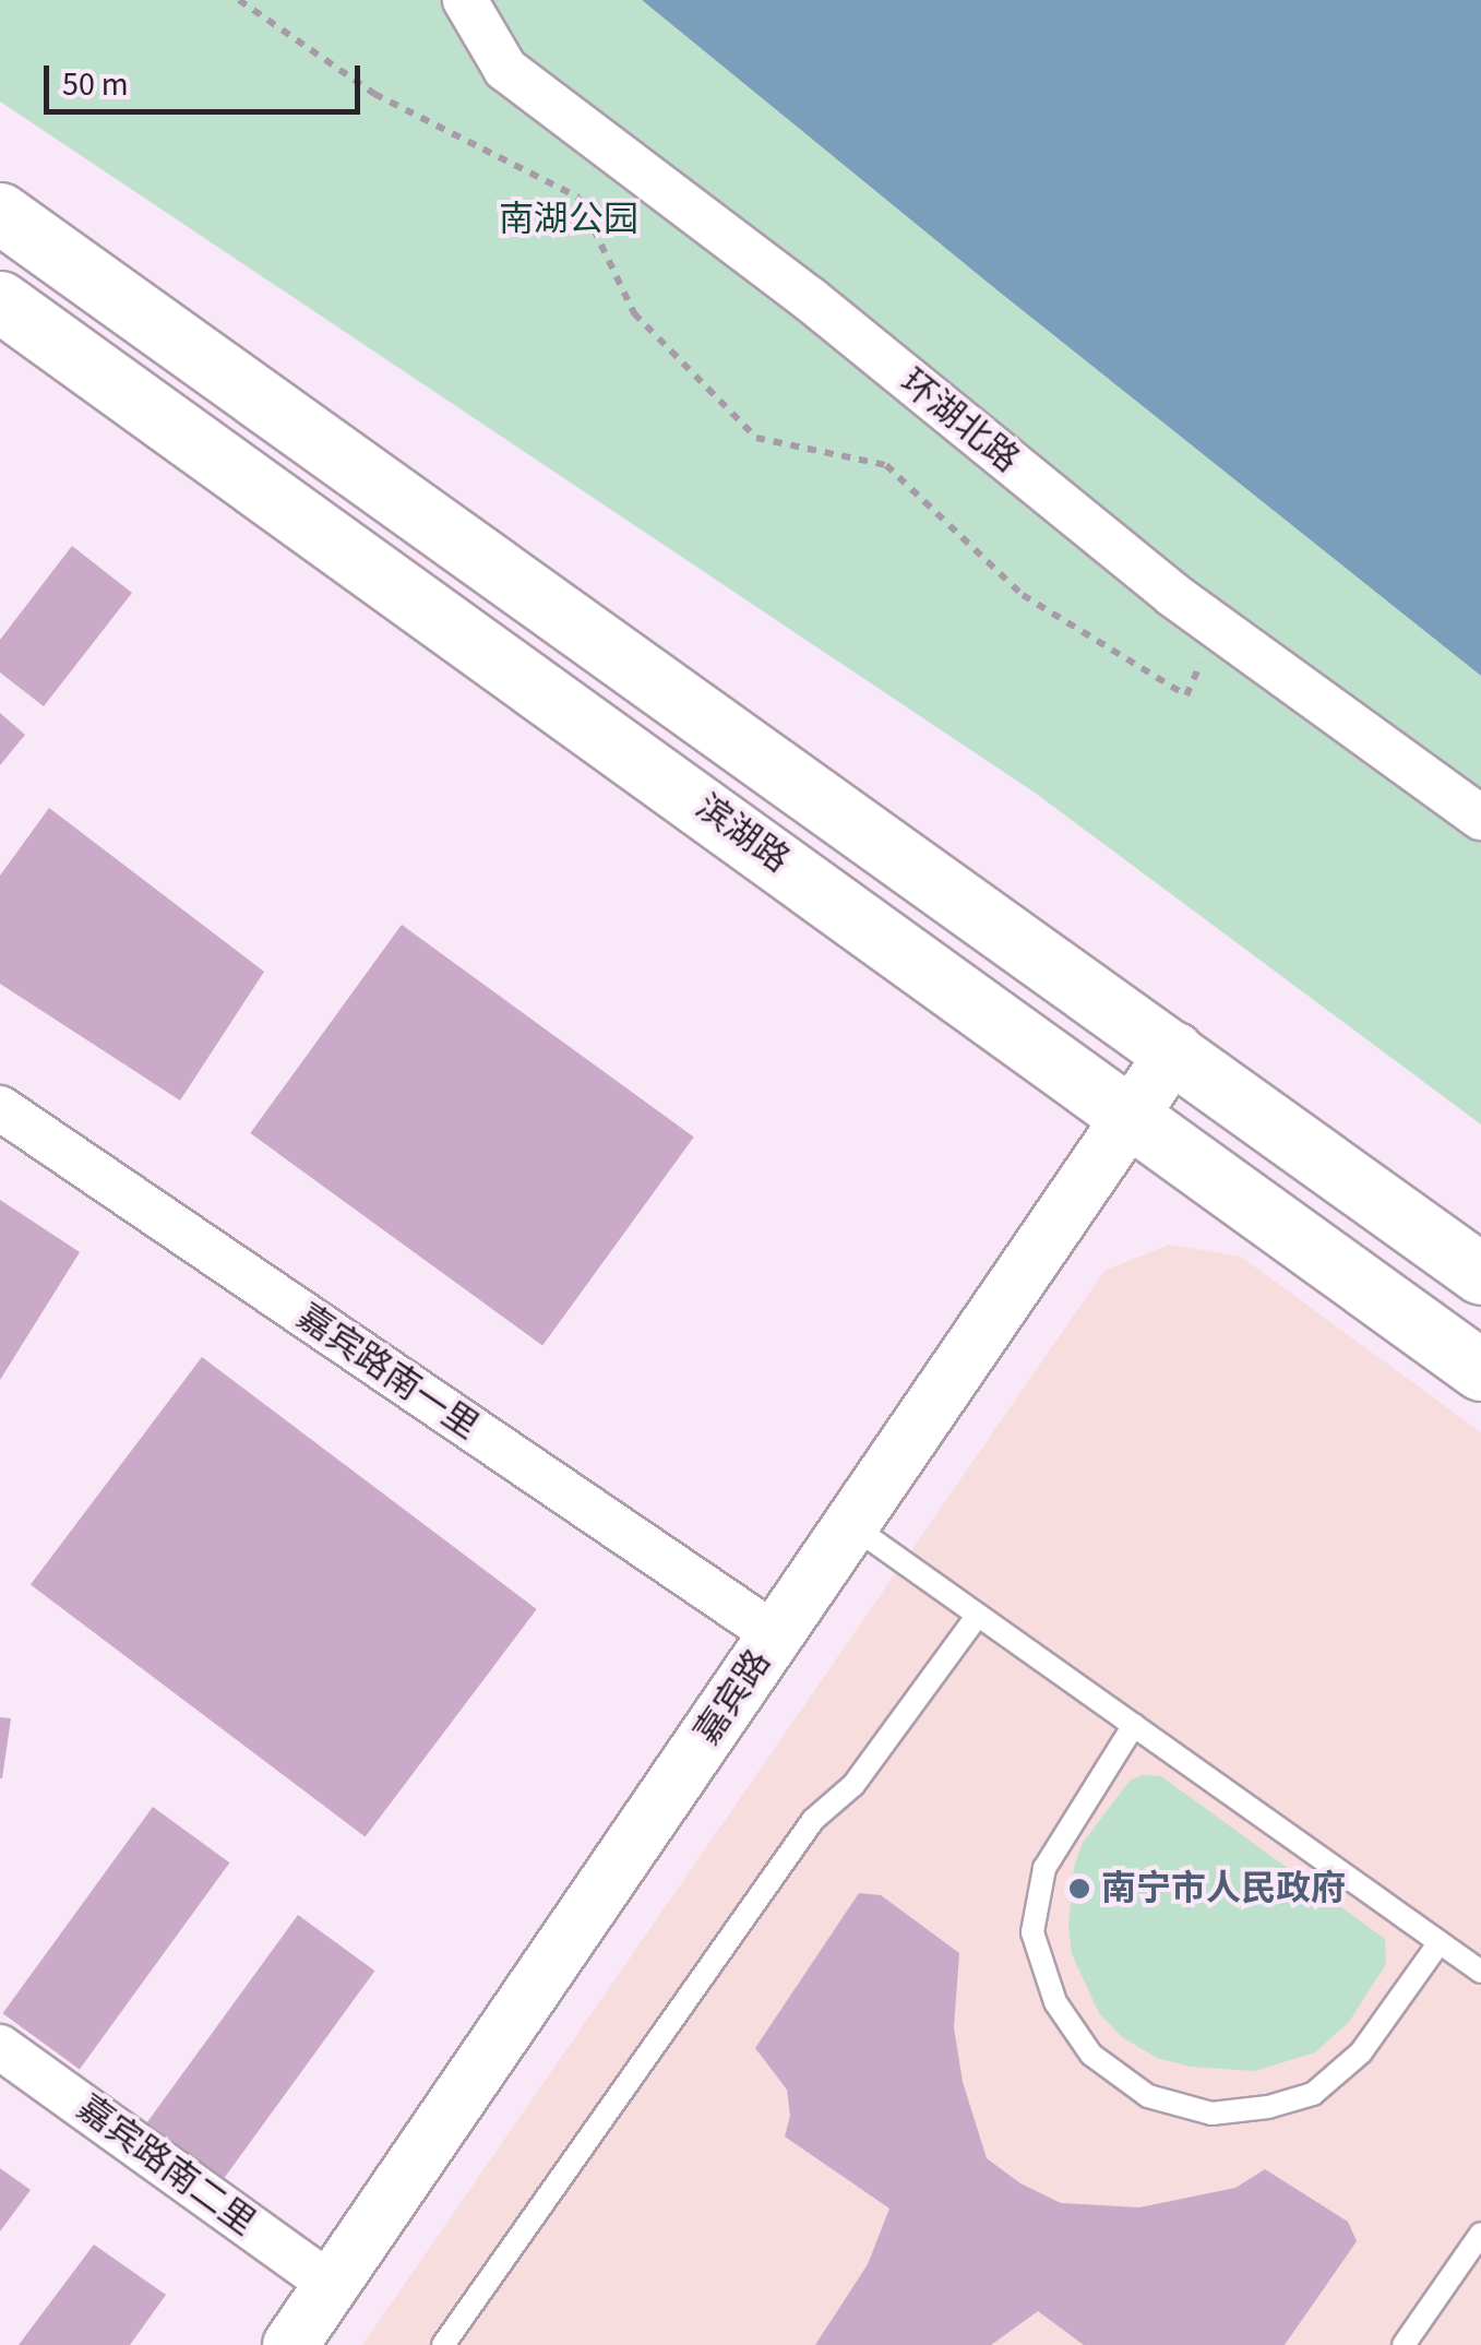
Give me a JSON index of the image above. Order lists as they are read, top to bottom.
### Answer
{
  "streets": {
    "main road": ["滨湖路"],
    "street": [
      "环湖北路",
      "嘉宾路南一里",
      "嘉宾路",
      "嘉宾路南二里"
    ]
  },
  "crossings": [
    ["滨湖路", "嘉宾路"],
    ["嘉宾路南一里", "嘉宾路"],
    ["嘉宾路", "嘉宾路南二里"]
  ],
  "parks": ["南湖公园"],
  "places": ["南宁市人民政府"],
  "scale_bar": "50 m"
}
